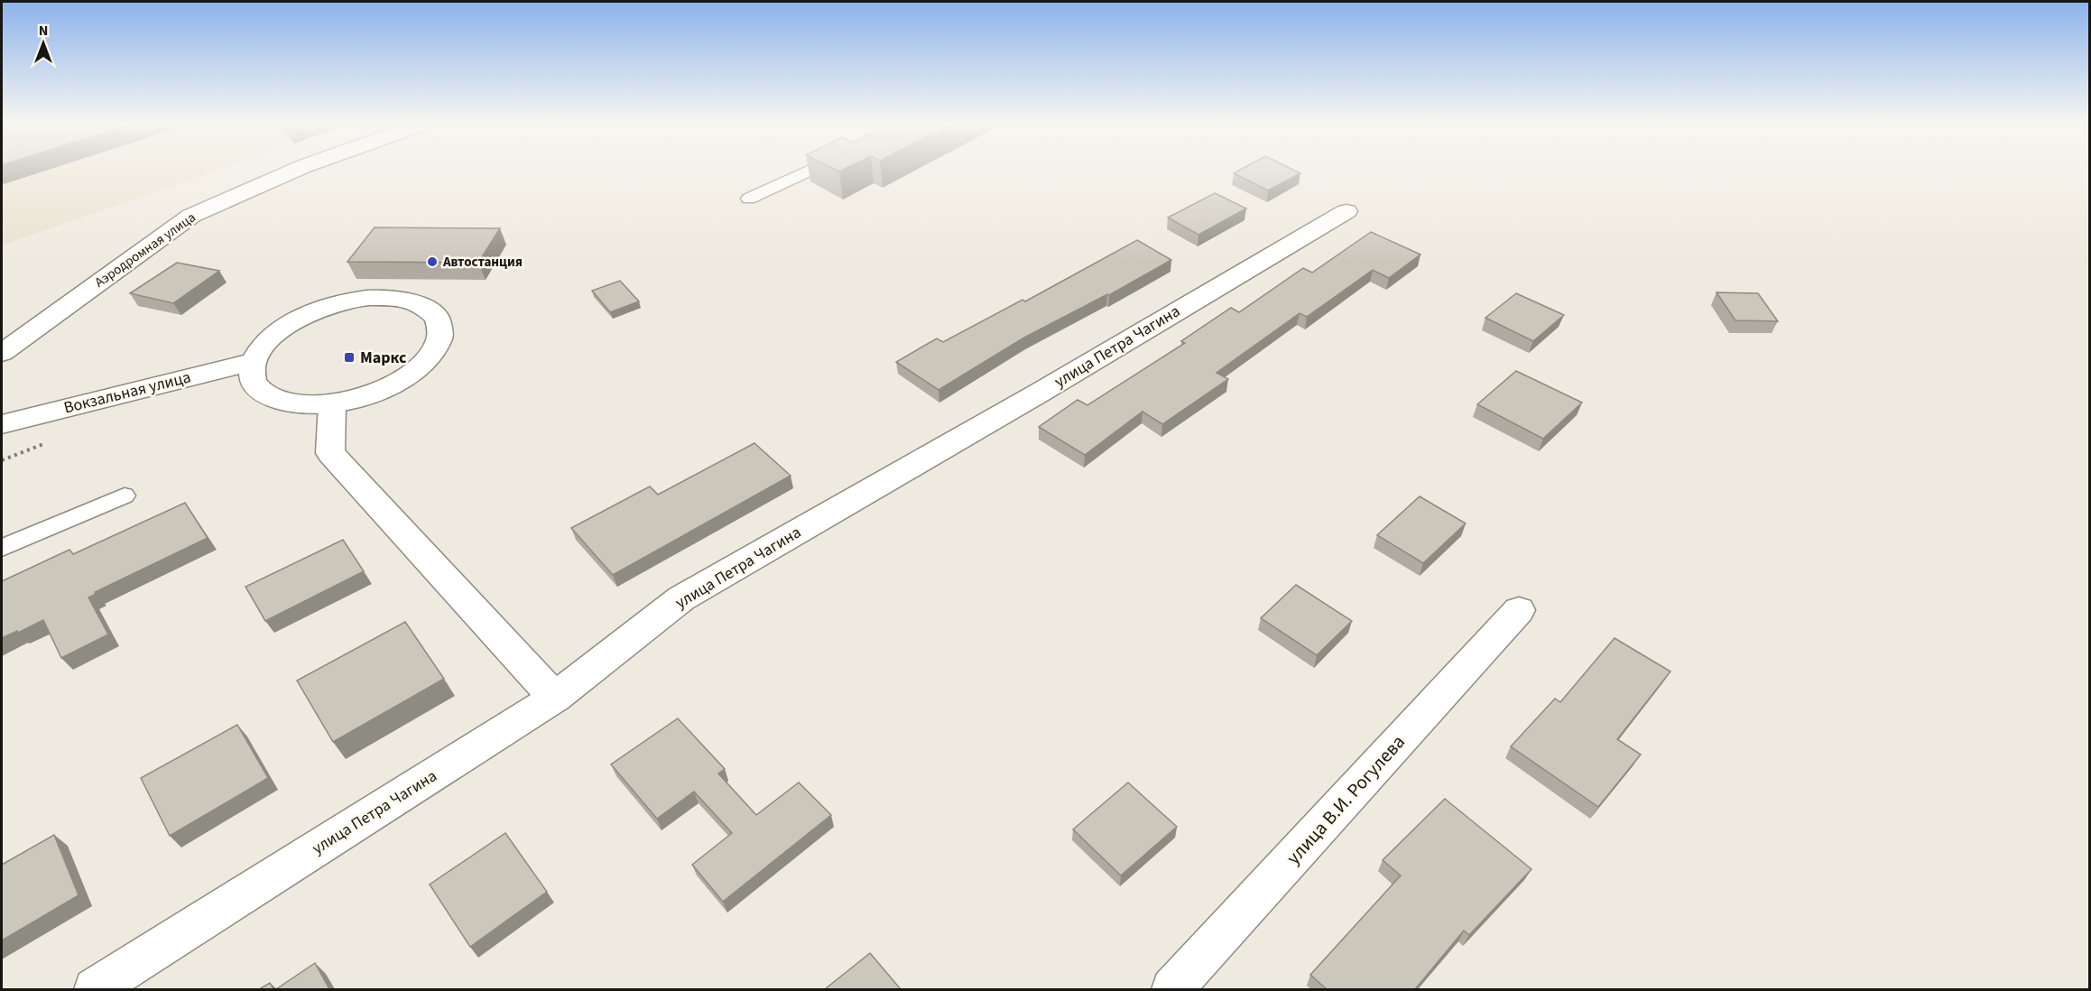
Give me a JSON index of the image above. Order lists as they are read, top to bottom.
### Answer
{
  "streets": {
    "street": [
      "Аэродромная улица",
      "улица Петра Чагина",
      "Вокзальная улица",
      "улица В.И. Рогулева"
    ]
  },
  "places": {
    "other": ["Автостанция"],
    "transit": ["Маркс"]
  },
  "north": "top"
}
